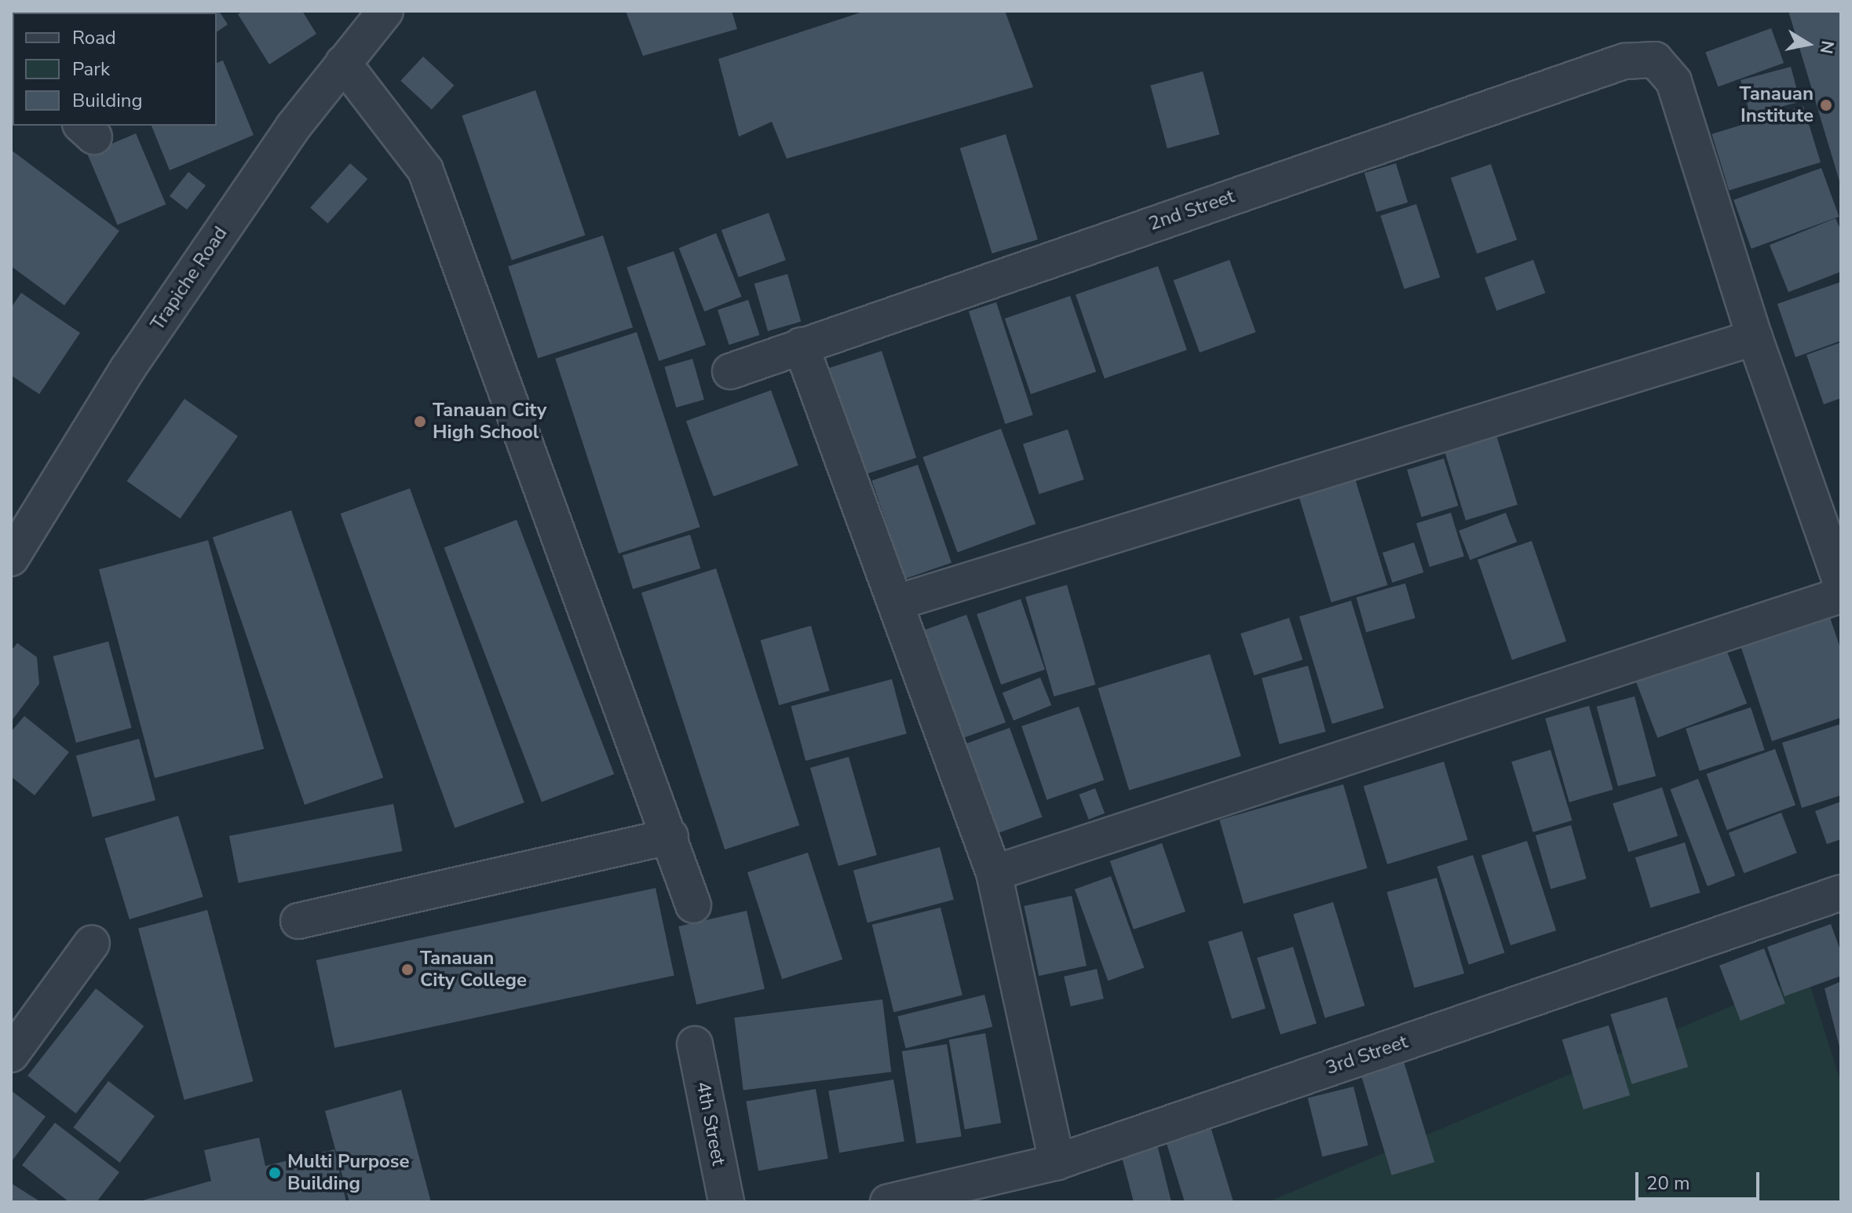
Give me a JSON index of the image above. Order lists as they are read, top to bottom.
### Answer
{
  "streets": {
    "street": [
      "2nd Street",
      "Trapiche Road",
      "3rd Street",
      "4th Street"
    ]
  },
  "places": [
    "Tanauan Institute",
    "Tanauan City High School",
    "Tanauan City College",
    "Multi Purpose Building"
  ],
  "legend": ["Road", "Park", "Building"],
  "scale_bar": "20 m",
  "north": "right"
}
